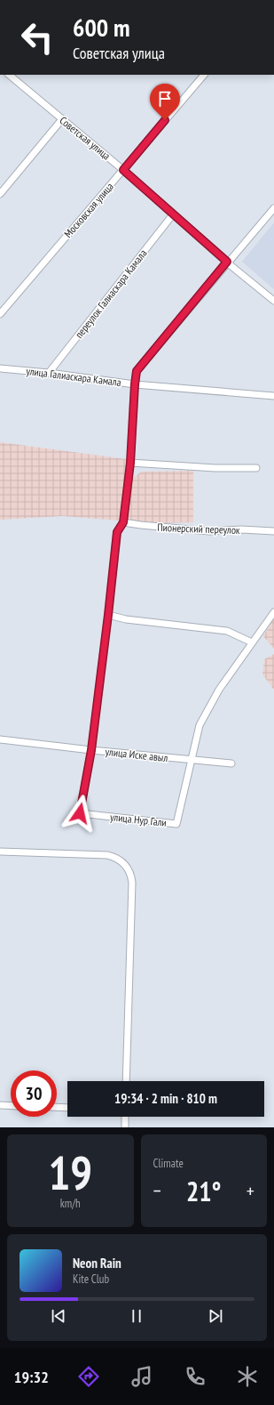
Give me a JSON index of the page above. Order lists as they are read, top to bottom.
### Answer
{
  "streets": {
    "street": [
      "Советская улица",
      "Московская улица",
      "переулок Галиаскара Камала",
      "улица Галиаскара Камала",
      "Пионерский переулок",
      "улица Иске авыл",
      "улица Нур Гали"
    ]
  },
  "crossings": [
    ["Советская улица", "Московская улица"],
    ["Советская улица", "переулок Галиаскара Камала"],
    ["переулок Галиаскара Камала", "улица Галиаскара Камала"],
    ["улица Иске авыл", "улица Нур Гали"]
  ],
  "page": {
    "turn": ["600 m", "Советская улица"],
    "limit": "30",
    "trip": "19:34 · 2 min · 810 m",
    "tile": [
      ["19", "km/h"],
      "Climate"
    ],
    "heat": ["−", "21°", "+"],
    "song": ["Neon Rain", "Kite Club"],
    "tabs": "19:32"
  }
}
